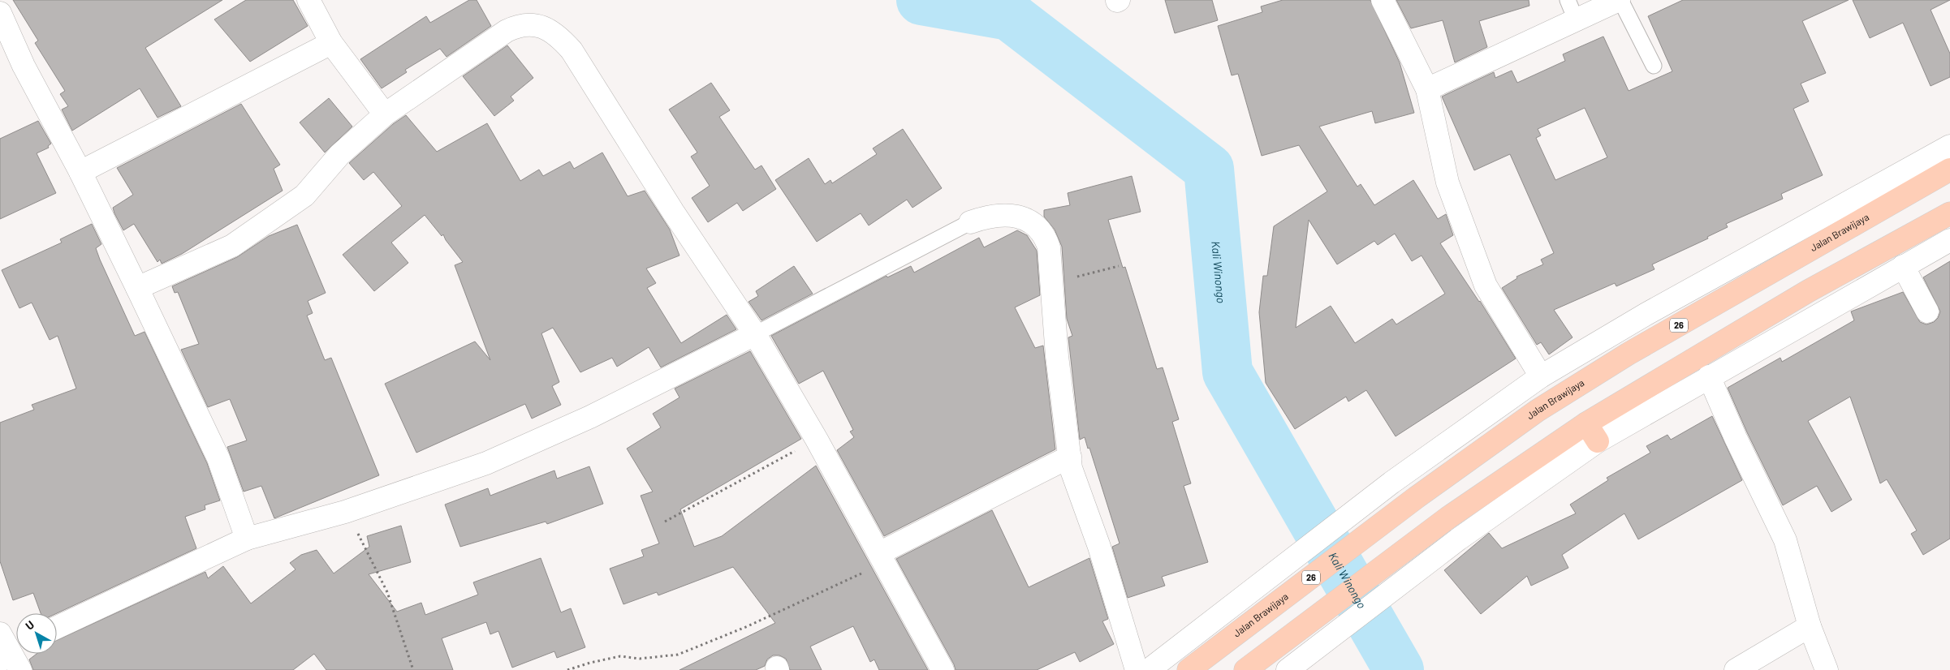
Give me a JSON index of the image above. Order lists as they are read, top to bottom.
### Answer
{
  "streets": {
    "highway": ["Jalan Brawijaya", "26"]
  },
  "water": ["Kali Winongo"],
  "north": "top left"
}
